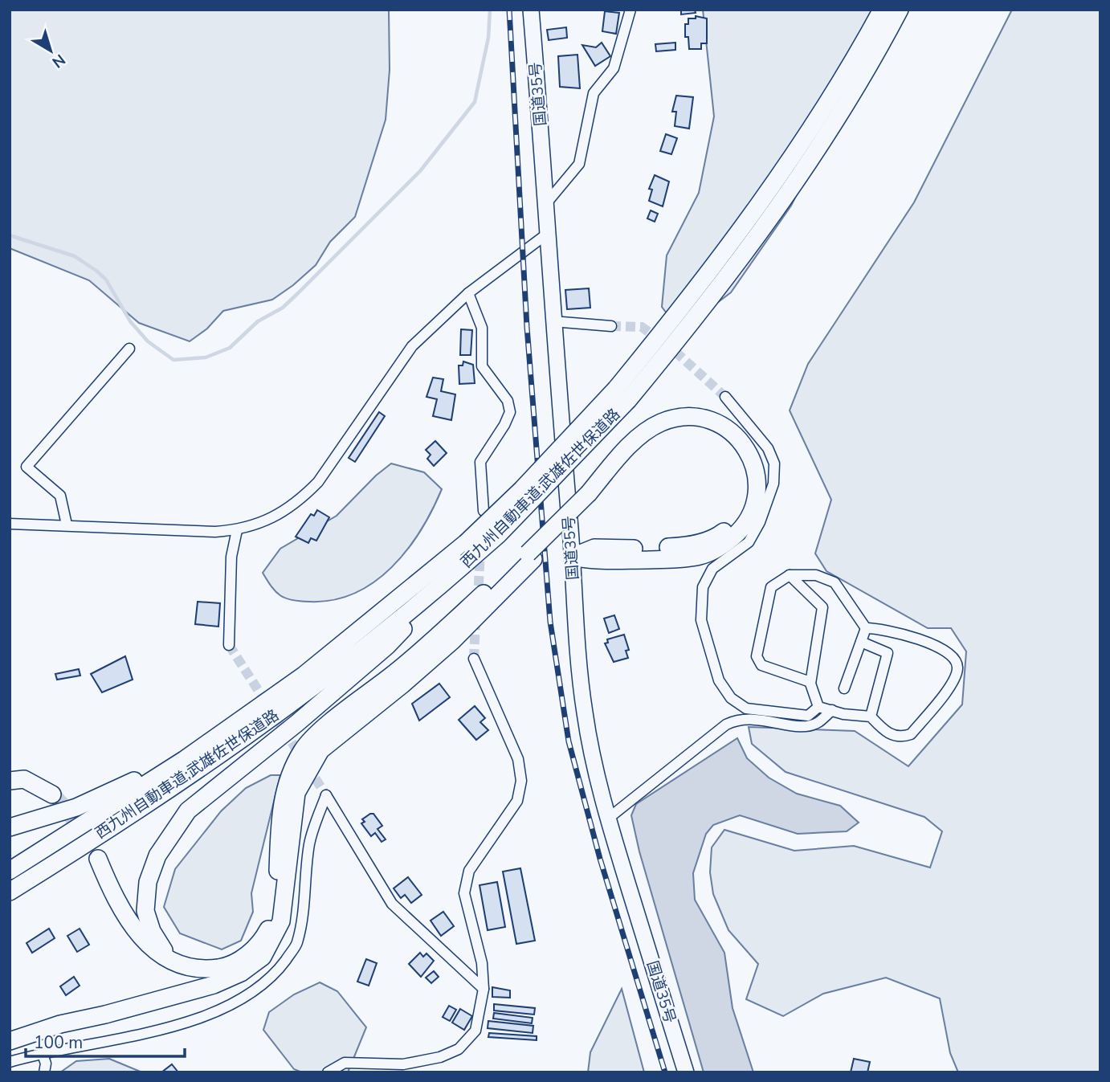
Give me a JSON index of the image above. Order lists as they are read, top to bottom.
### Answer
{
  "streets": {
    "highway": ["国道35号", "西九州自動車道;武雄佐世保道路"]
  },
  "scale_bar": "100 m",
  "north": "bottom right"
}
